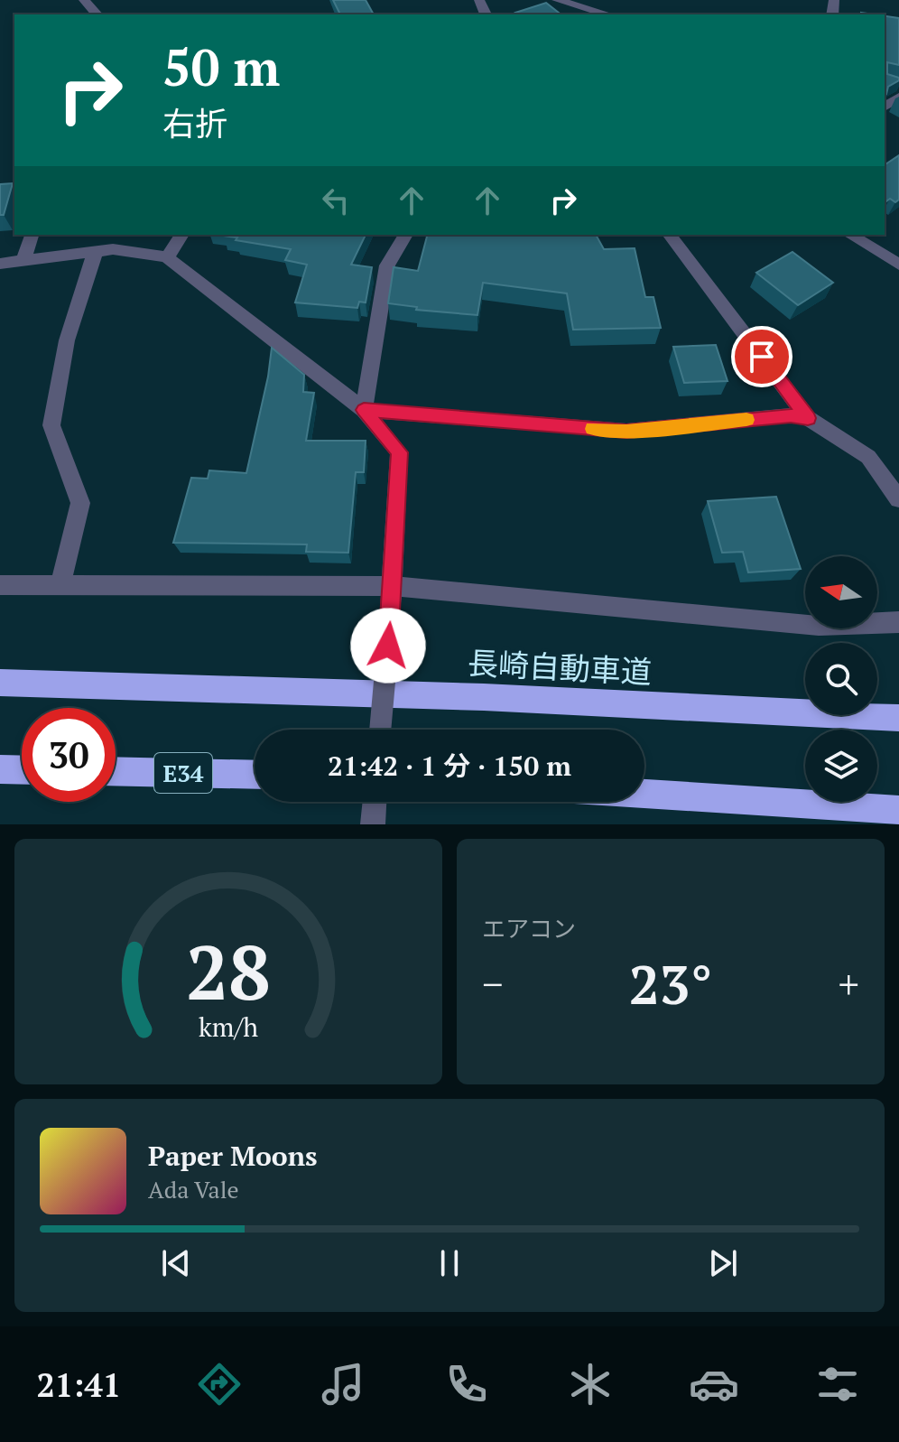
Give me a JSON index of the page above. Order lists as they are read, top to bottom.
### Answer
{
  "streets": {
    "highway": ["長崎自動車道", "E34"]
  },
  "north": "left",
  "page": {
    "turn": ["50 m", "右折"],
    "limit": "30",
    "trip": "21:42 · 1 分 · 150 m",
    "tile": "エアコン",
    "heat": ["−", "23°", "+"],
    "song": ["Paper Moons", "Ada Vale"],
    "tabs": "21:41",
    "gauge": ["28", "km/h"]
  }
}
